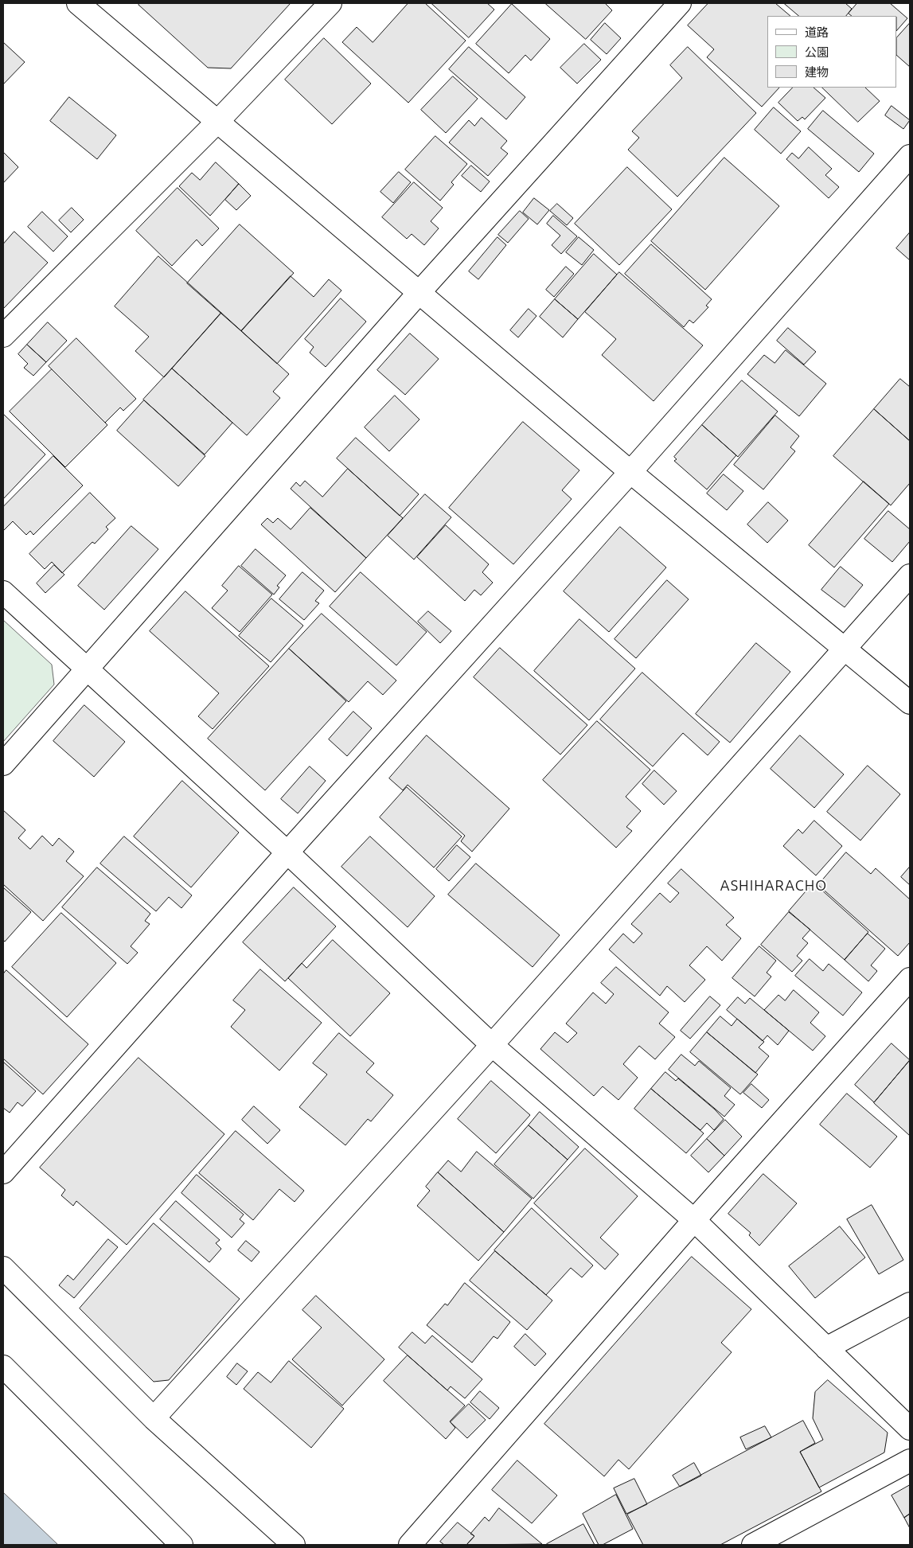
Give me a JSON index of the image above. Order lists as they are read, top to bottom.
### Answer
{
  "districts": ["ASHIHARACHO"],
  "legend": ["道路", "公園", "建物"]
}
